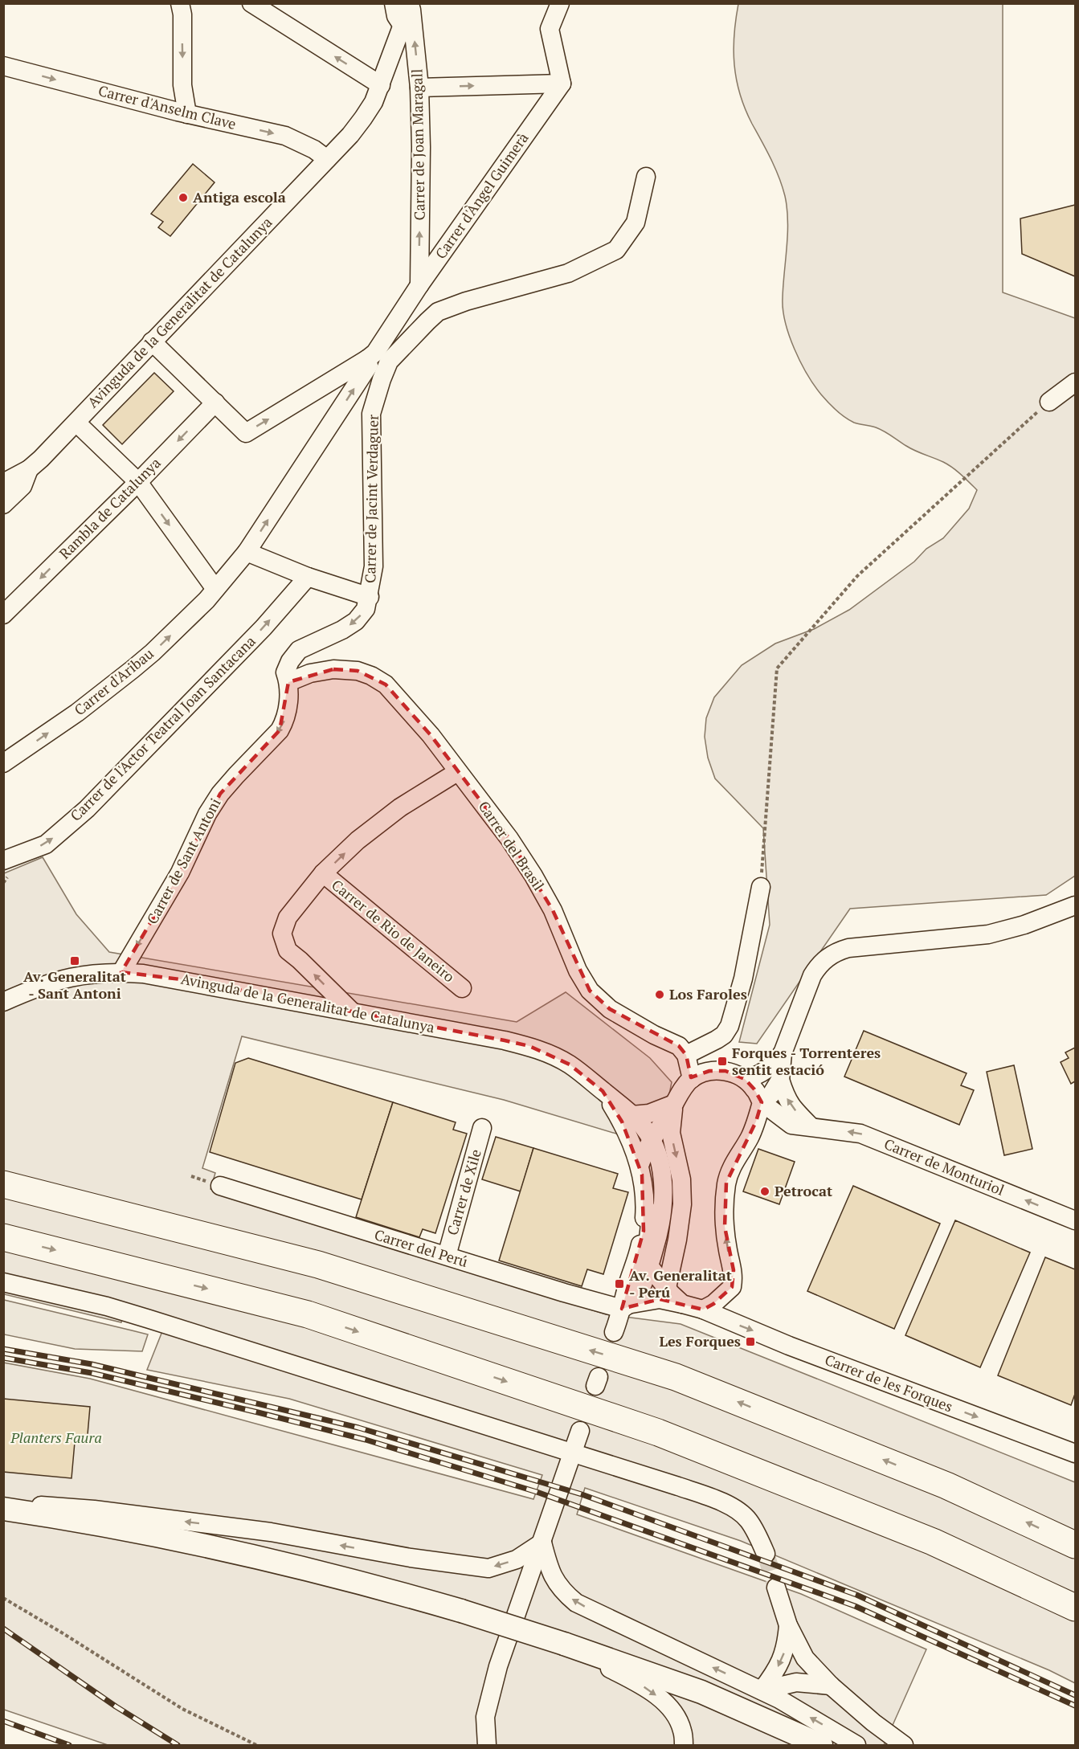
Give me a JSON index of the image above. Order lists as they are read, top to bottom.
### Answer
{
  "streets": {
    "street": [
      "Carrer d'Anselm Clave",
      "Carrer de Joan Maragall",
      "Carrer d'Àngel Guimerà",
      "Avinguda de la Generalitat de Catalunya",
      "Carrer de Jacint Verdaguer",
      "Rambla de Catalunya",
      "Carrer d'Aribau",
      "Carrer de l'Actor Teatral Joan Santacana",
      "Carrer del Brasil",
      "Carrer de Sant Antoni",
      "Carrer de Rio de Janeiro",
      "Carrer de Monturiol",
      "Carrer de Xile",
      "Carrer del Perú",
      "Carrer de les Forques"
    ]
  },
  "crossings": [
    ["Carrer d'Anselm Clave", "Avinguda de la Generalitat de Catalunya"],
    ["Carrer de Joan Maragall", "Carrer d'Àngel Guimerà"],
    ["Carrer de Joan Maragall", "Avinguda de la Generalitat de Catalunya"],
    ["Carrer d'Àngel Guimerà", "Carrer de Jacint Verdaguer"],
    ["Carrer d'Àngel Guimerà", "Carrer d'Aribau"],
    ["Avinguda de la Generalitat de Catalunya", "Carrer de Sant Antoni"],
    ["Avinguda de la Generalitat de Catalunya", "Carrer del Perú"],
    ["Avinguda de la Generalitat de Catalunya", "Carrer de les Forques"],
    ["Carrer de Jacint Verdaguer", "Carrer d'Aribau"],
    ["Carrer de Jacint Verdaguer", "Carrer del Brasil"],
    ["Carrer de Jacint Verdaguer", "Carrer de Sant Antoni"],
    ["Carrer del Brasil", "Carrer de Sant Antoni"],
    ["Carrer de Xile", "Carrer del Perú"],
    ["Carrer del Perú", "Carrer de les Forques"]
  ],
  "one_way": [
    "Carrer de Joan Maragall",
    "Rambla de Catalunya",
    "Carrer d'Aribau",
    "Carrer de l'Actor Teatral Joan Santacana",
    "Carrer de Monturiol",
    "Carrer de les Forques"
  ],
  "parks": ["Planters Faura"],
  "places": {
    "other": ["Antiga escola", "Los Faroles", "Petrocat"],
    "transit": [
      "Av. Generalitat - Sant Antoni",
      "Forques - Torrenteres sentit estació",
      "Av. Generalitat - Perú",
      "Les Forques"
    ]
  }
}
